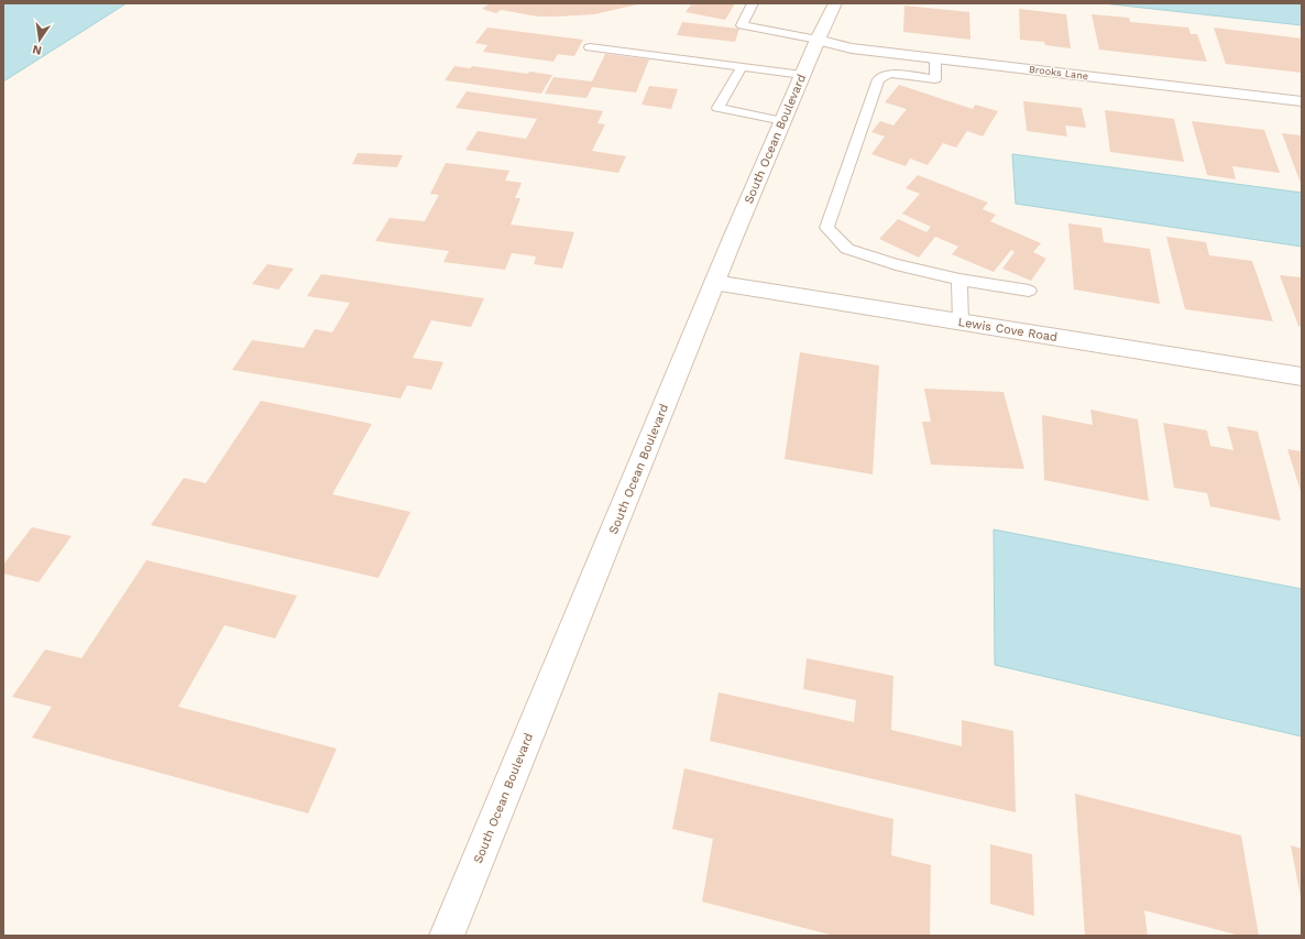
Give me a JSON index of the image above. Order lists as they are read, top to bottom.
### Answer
{
  "streets": {
    "main road": ["Brooks Lane", "South Ocean Boulevard", "Lewis Cove Road"]
  },
  "crossings": [
    ["Brooks Lane", "South Ocean Boulevard"],
    ["South Ocean Boulevard", "Lewis Cove Road"]
  ],
  "north": "bottom"
}
